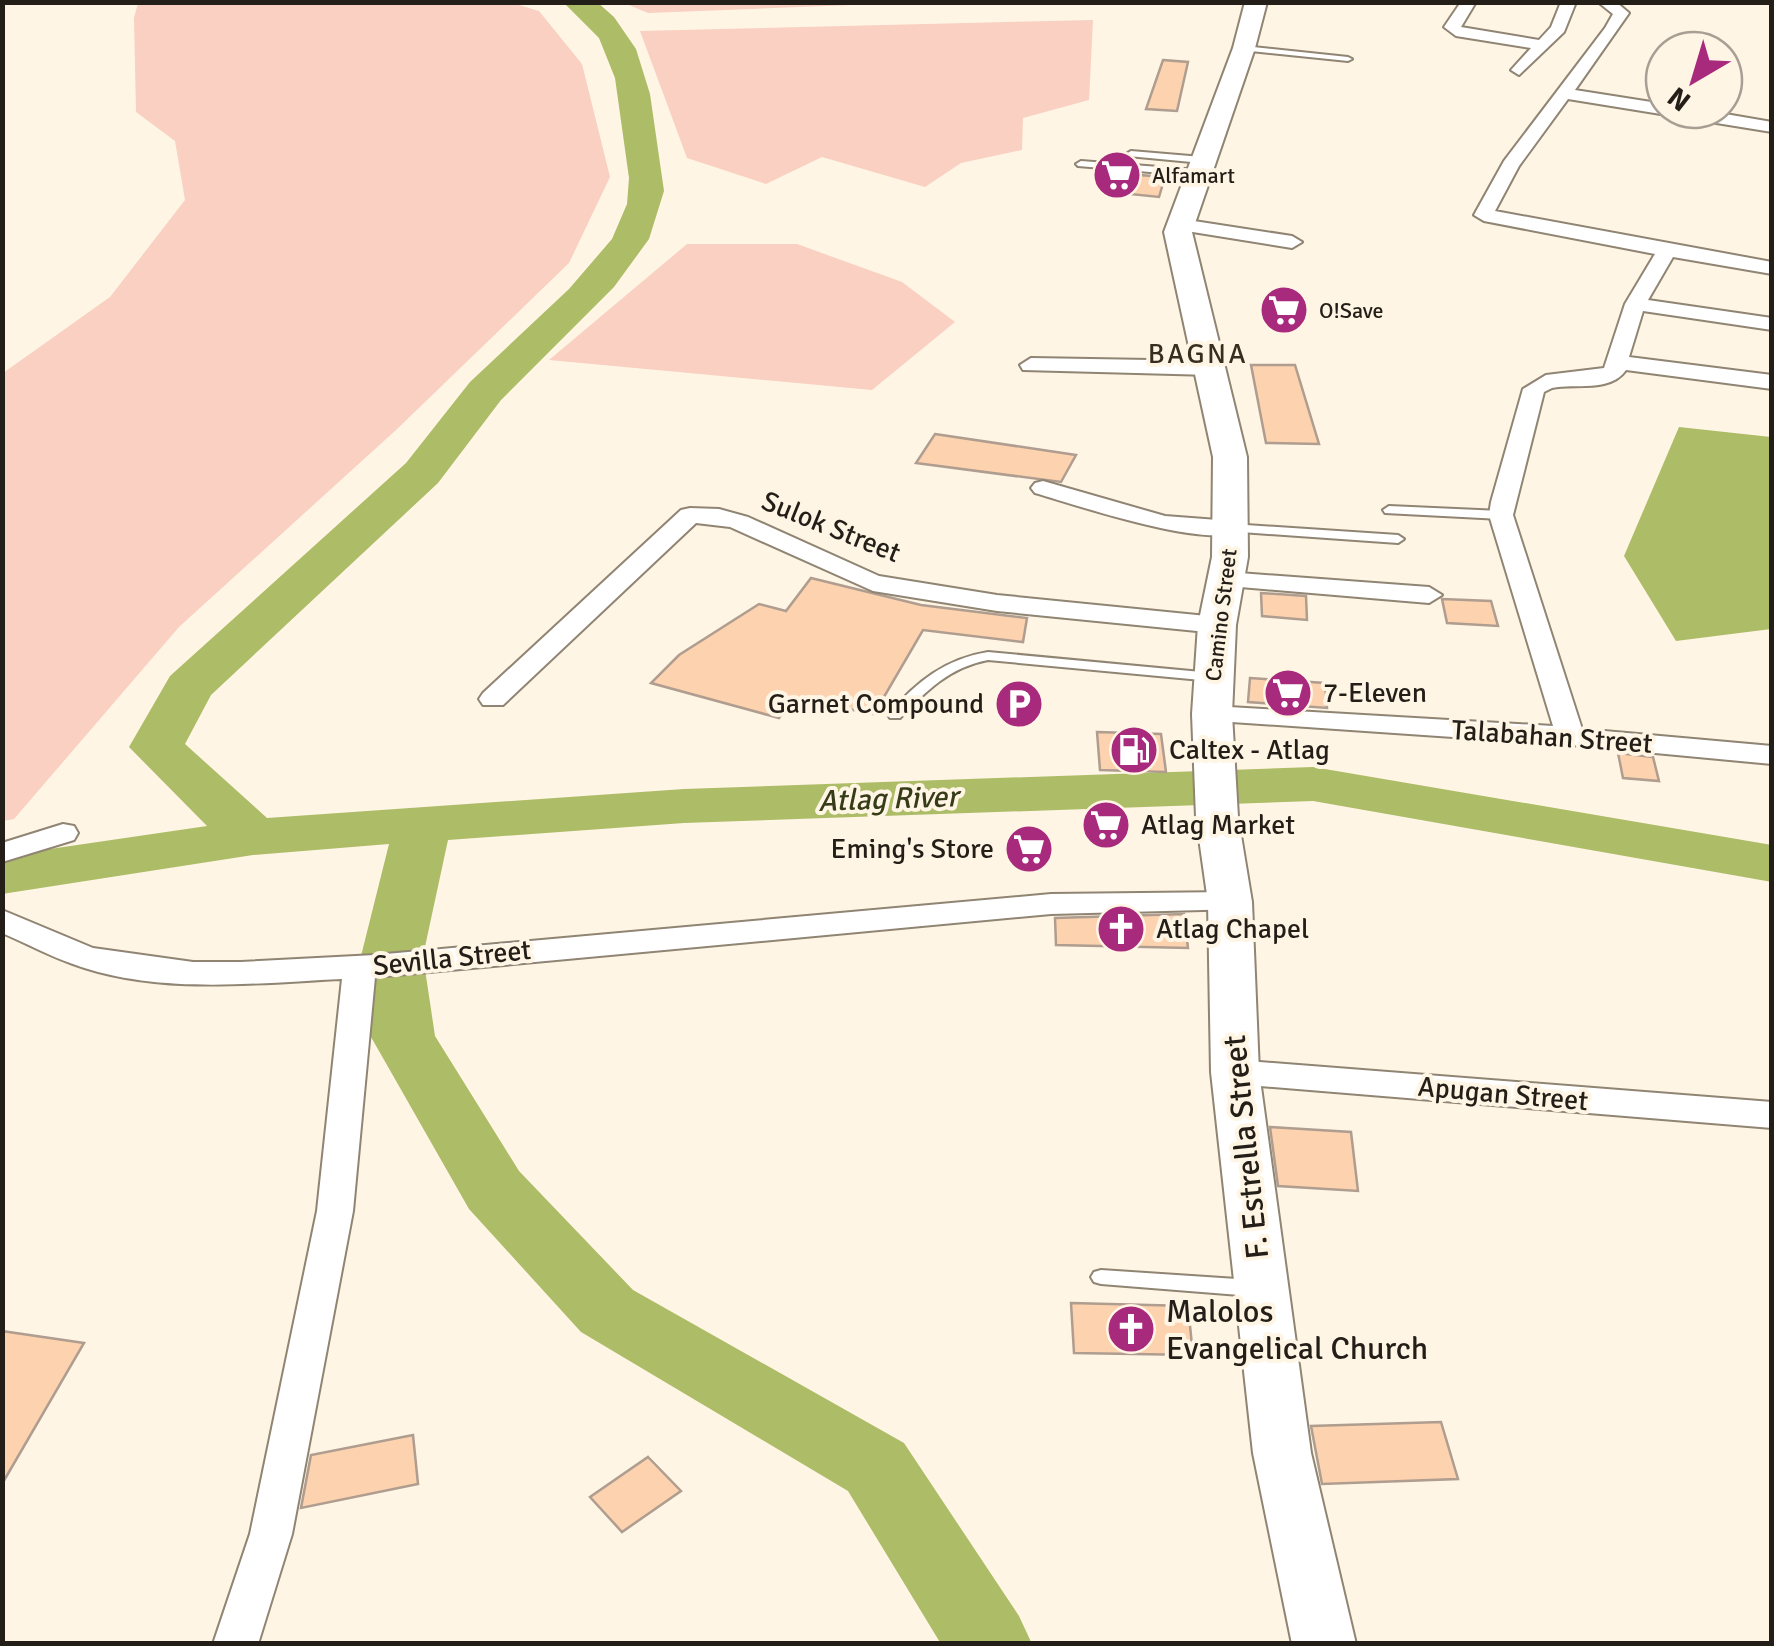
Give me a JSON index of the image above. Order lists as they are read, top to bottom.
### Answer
{
  "streets": {
    "main road": ["Camino Street", "F. Estrella Street"],
    "street": [
      "Sulok Street",
      "Talabahan Street",
      "Sevilla Street",
      "Apugan Street"
    ]
  },
  "crossings": [
    ["Sulok Street", "Camino Street"],
    ["Camino Street", "Talabahan Street"],
    ["Camino Street", "F. Estrella Street"],
    ["Sevilla Street", "F. Estrella Street"],
    ["Apugan Street", "F. Estrella Street"]
  ],
  "districts": ["BAGNA"],
  "water": ["Atlag River"],
  "places": {
    "supermarket": [
      "Alfamart",
      "O!Save",
      "7-Eleven",
      "Atlag Market",
      "Eming's Store"
    ],
    "parking": ["Garnet Compound"],
    "fuel station": ["Caltex - Atlag"],
    "church": ["Atlag Chapel", "Malolos Evangelical Church"]
  },
  "north": "bottom left"
}
